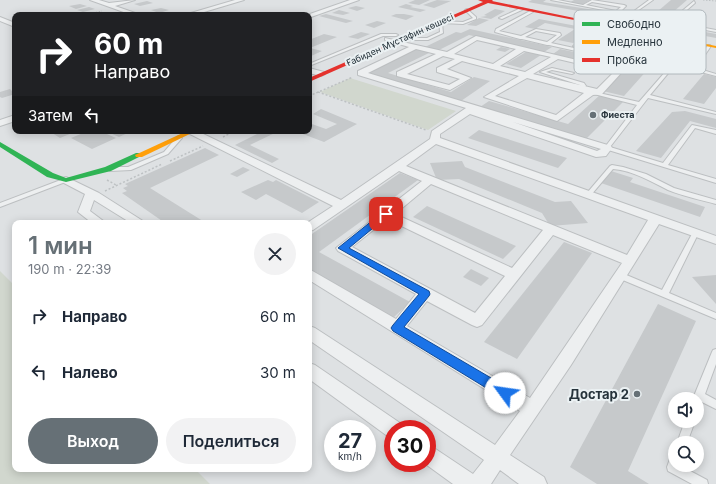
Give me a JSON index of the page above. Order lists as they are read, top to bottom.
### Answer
{
  "streets": {
    "street": ["Ғабиден Мұстафин көшесі"]
  },
  "places": ["Фиеста", "Достар 2"],
  "legend": ["Свободно", "Медленно", "Пробка"],
  "page": {
    "turn": ["60 m", "Направо"],
    "then": "Затем",
    "heading": ["1 мин", "190 m · 22:39"],
    "list": [
      {
        "name": "Направо",
        "value": "60 m"
      },
      {
        "name": "Налево",
        "value": "30 m"
      }
    ],
    "buttons": ["Выход", "Поделиться"],
    "speed": "27 km/h",
    "limit": "30"
  }
}
